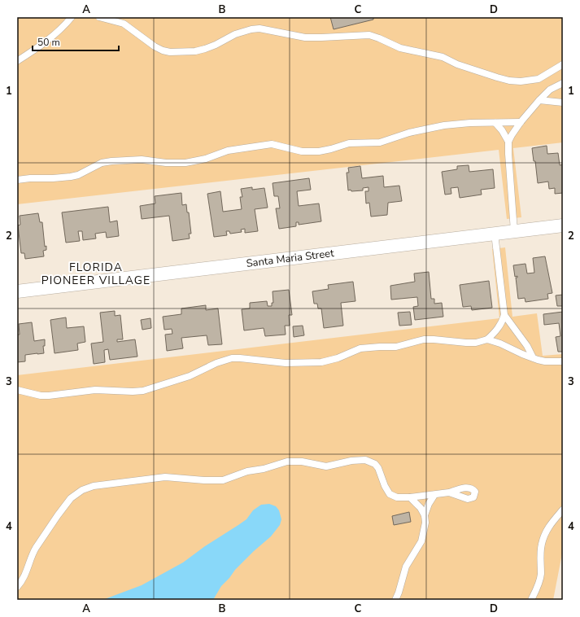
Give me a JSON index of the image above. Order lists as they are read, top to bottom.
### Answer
{
  "streets": {
    "street": ["Santa Maria Street"]
  },
  "districts": ["FLORIDA PIONEER VILLAGE"],
  "scale_bar": "50 m",
  "grid": {
    "columns": [
      "A",
      "B",
      "C",
      "D"
    ],
    "rows": [
      "1",
      "2",
      "3",
      "4"
    ]
  }
}
